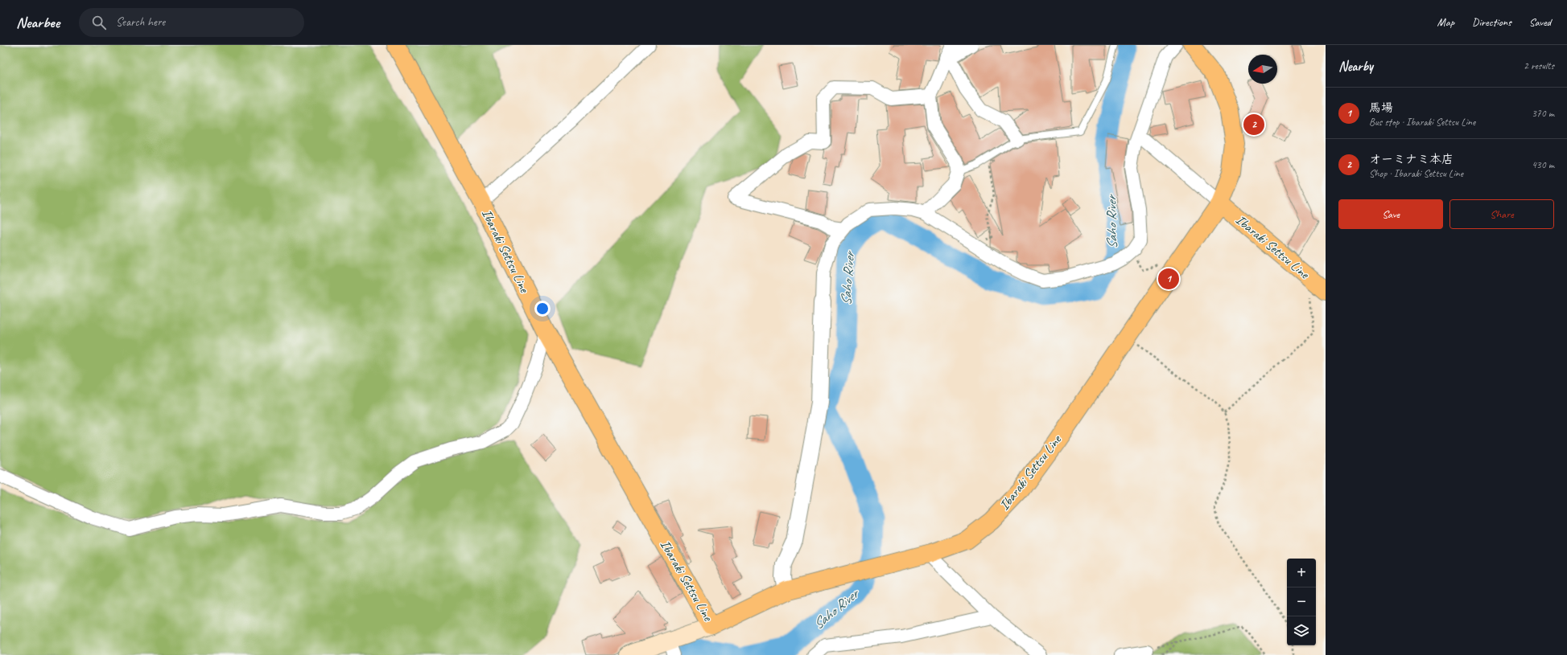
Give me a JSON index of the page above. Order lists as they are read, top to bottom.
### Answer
{
  "streets": {
    "main road": ["Ibaraki Settsu Line"]
  },
  "water": ["Saho River"],
  "north": "left",
  "page": {
    "header": "Nearbee",
    "search": "Search here",
    "nav": ["Map", "Directions", "Saved"],
    "heading": ["Nearby", "2 results"],
    "list": [
      {
        "mark": "1",
        "name": "馬場",
        "note": "Bus stop · Ibaraki Settsu Line",
        "value": "370 m"
      },
      {
        "mark": "2",
        "name": "オーミナミ本店",
        "note": "Shop · Ibaraki Settsu Line",
        "value": "430 m"
      }
    ],
    "pins": ["2", "1"],
    "buttons": ["Save", "Share"],
    "map_buttons": ["+", "−"]
  }
}
